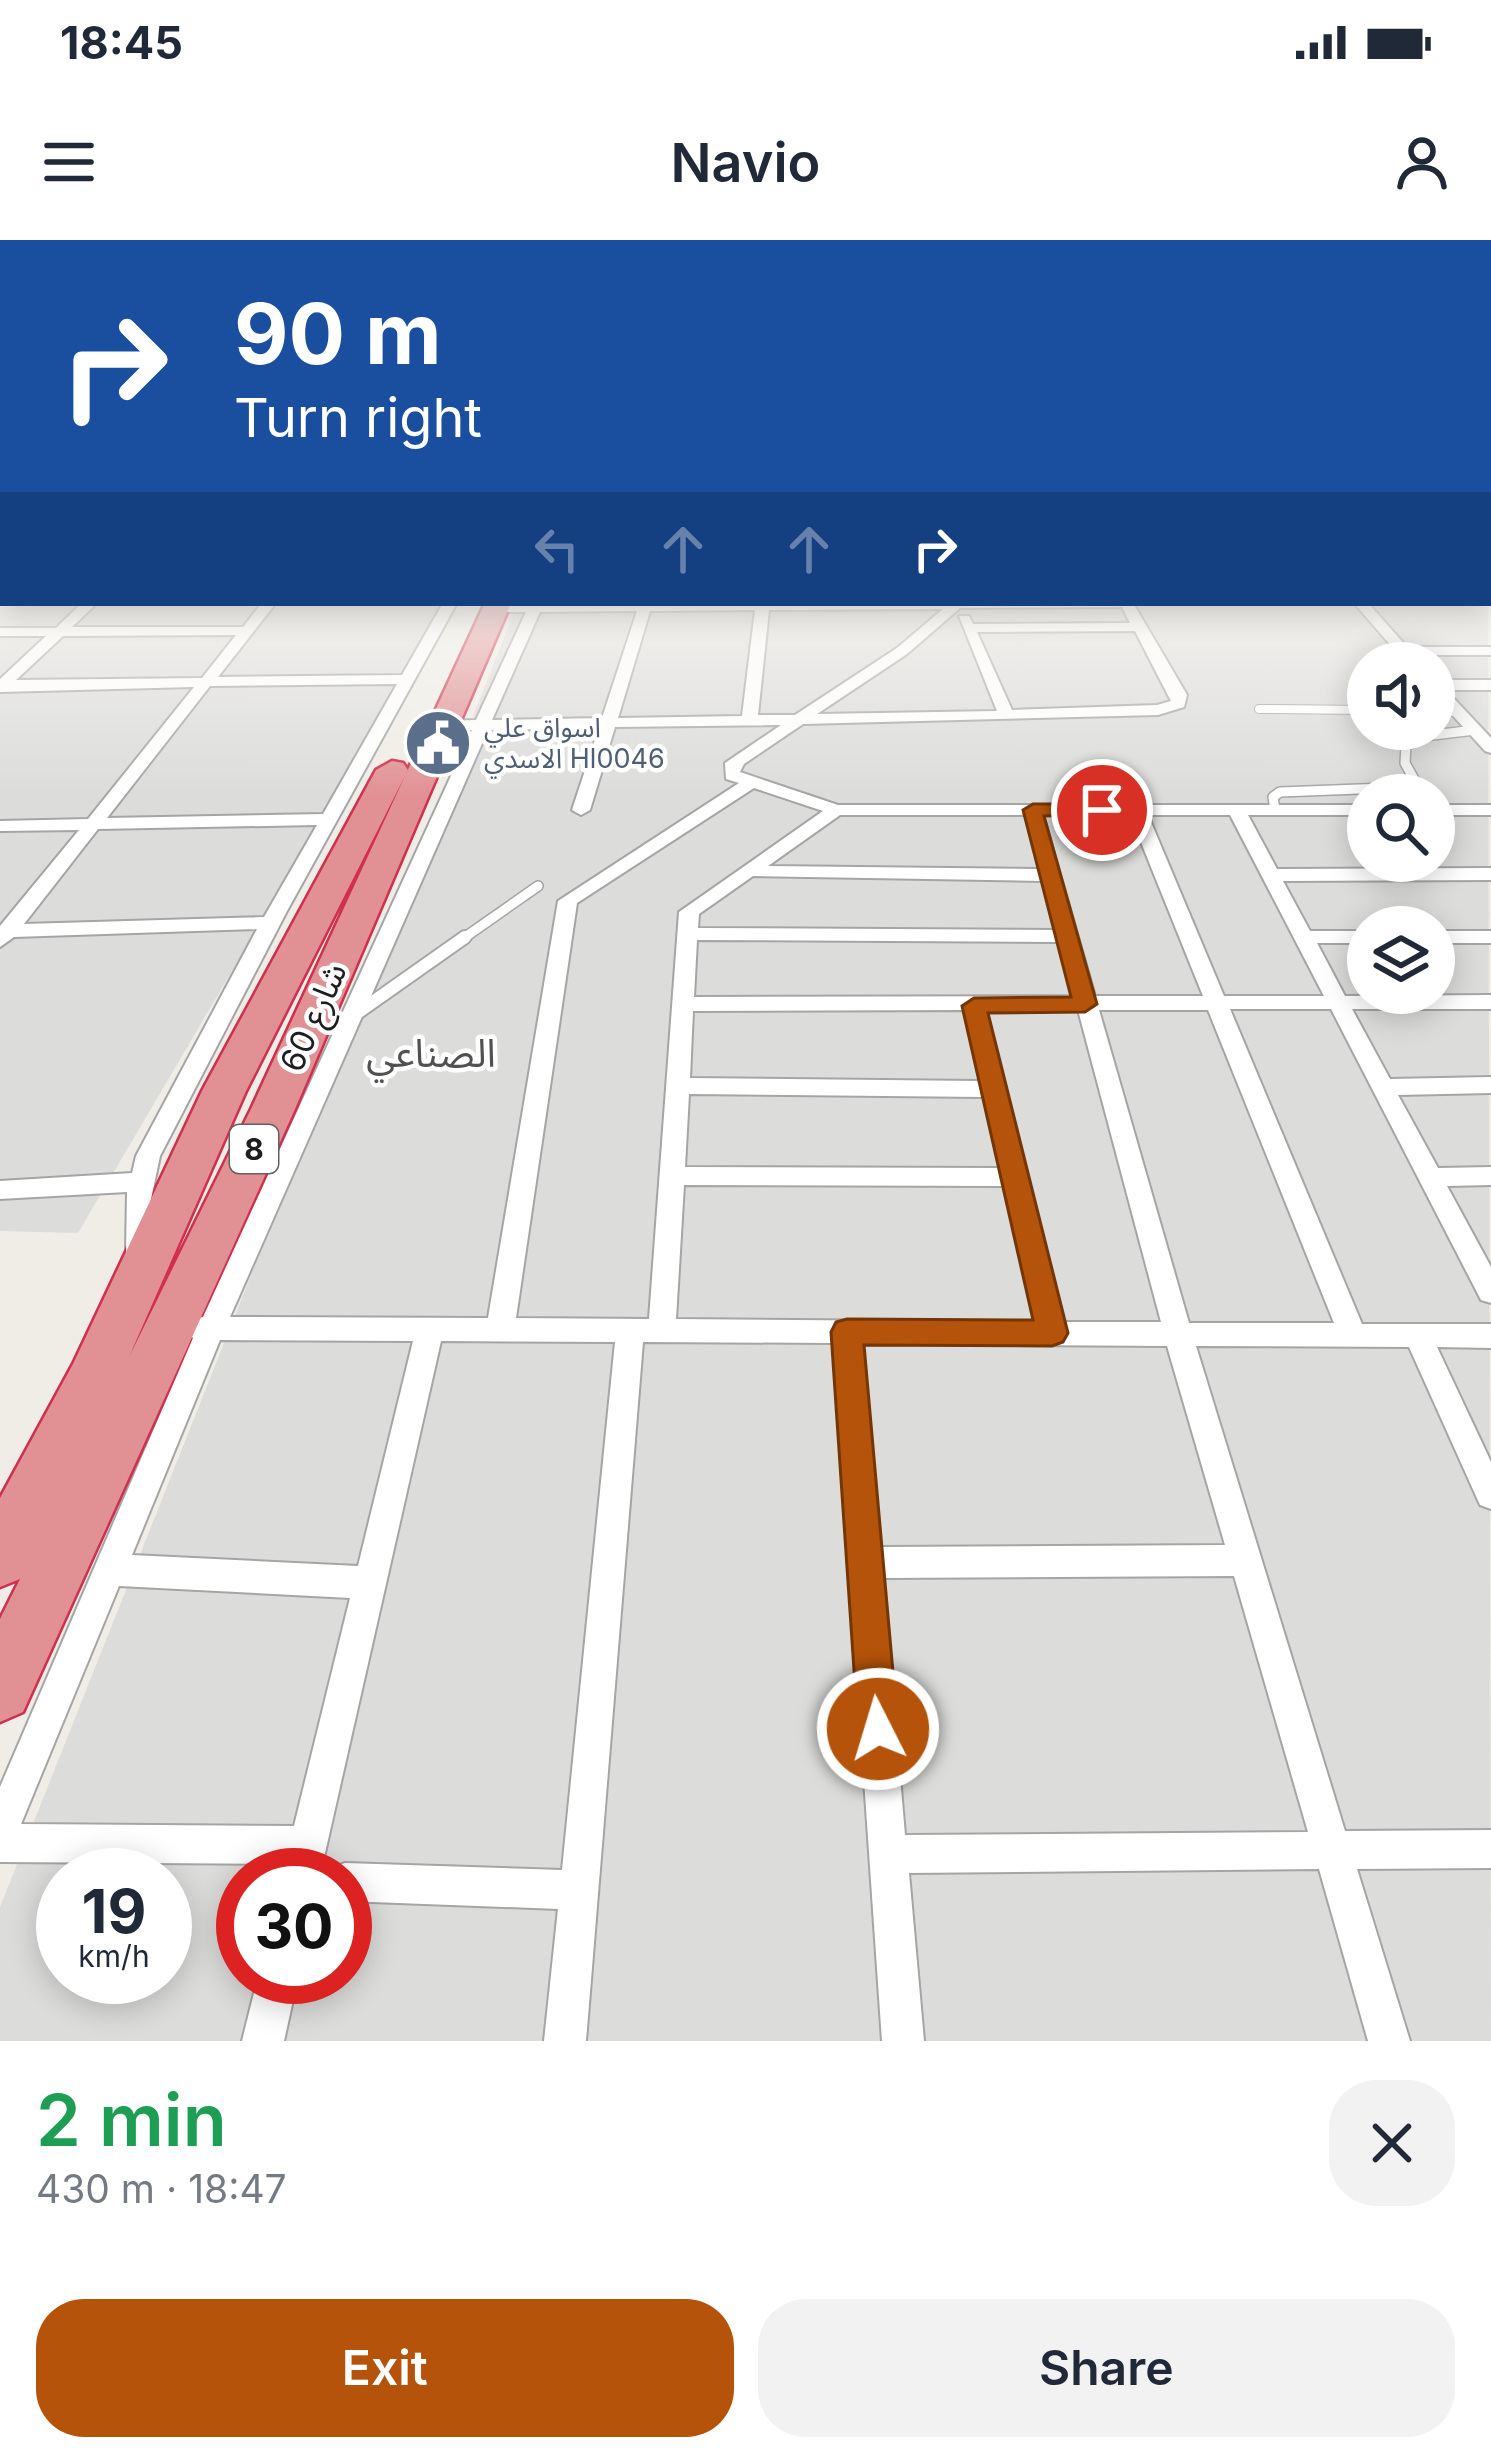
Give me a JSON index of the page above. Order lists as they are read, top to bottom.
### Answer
{
  "streets": {
    "highway": ["شارع 60", "8"]
  },
  "districts": ["الصناعي"],
  "places": {
    "public building": ["اسواق علي الاسدي Hl0046"]
  },
  "page": {
    "status": "18:45",
    "header": "Navio",
    "turn": ["90 m", "Turn right"],
    "speed": "19 km/h",
    "limit": "30",
    "heading": ["2 min", "430 m · 18:47"],
    "buttons": ["Exit", "Share"]
  }
}
